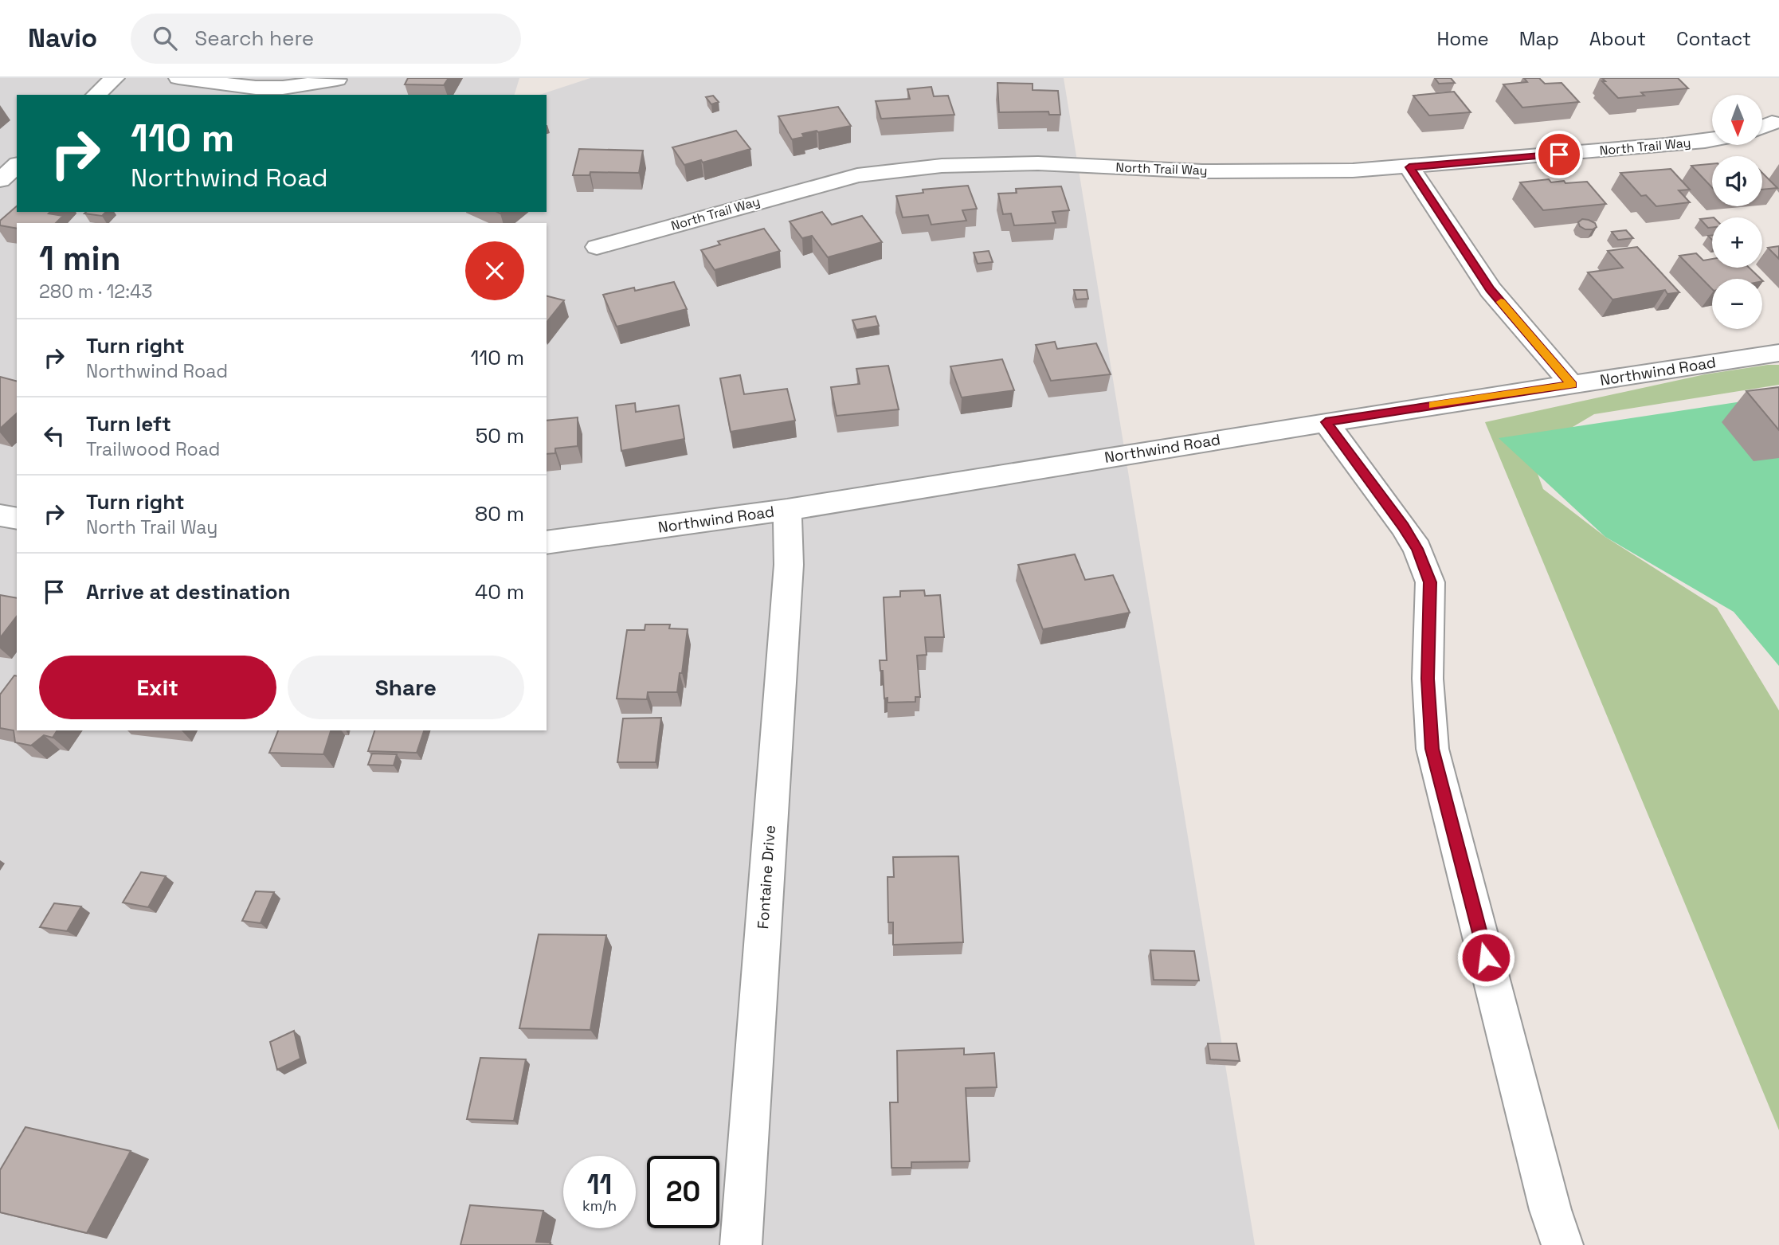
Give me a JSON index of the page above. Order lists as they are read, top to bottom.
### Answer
{
  "streets": {
    "street": ["North Trail Way", "Northwind Road", "Fontaine Drive"]
  },
  "crossings": [
    ["Northwind Road", "Fontaine Drive"]
  ],
  "north": "bottom",
  "page": {
    "header": "Navio",
    "search": "Search here",
    "nav": [
      "Home",
      "Map",
      "About",
      "Contact"
    ],
    "map_buttons": ["+", "−"],
    "turn": ["110 m", "Northwind Road"],
    "heading": ["1 min", "280 m · 12:43"],
    "list": [
      {
        "name": "Turn right",
        "note": "Northwind Road",
        "value": "110 m"
      },
      {
        "name": "Turn left",
        "note": "Trailwood Road",
        "value": "50 m"
      },
      {
        "name": "Turn right",
        "note": "North Trail Way",
        "value": "80 m"
      },
      {
        "name": "Arrive at destination",
        "value": "40 m"
      }
    ],
    "buttons": ["Exit", "Share"],
    "speed": "11 km/h",
    "limit": "20"
  }
}
